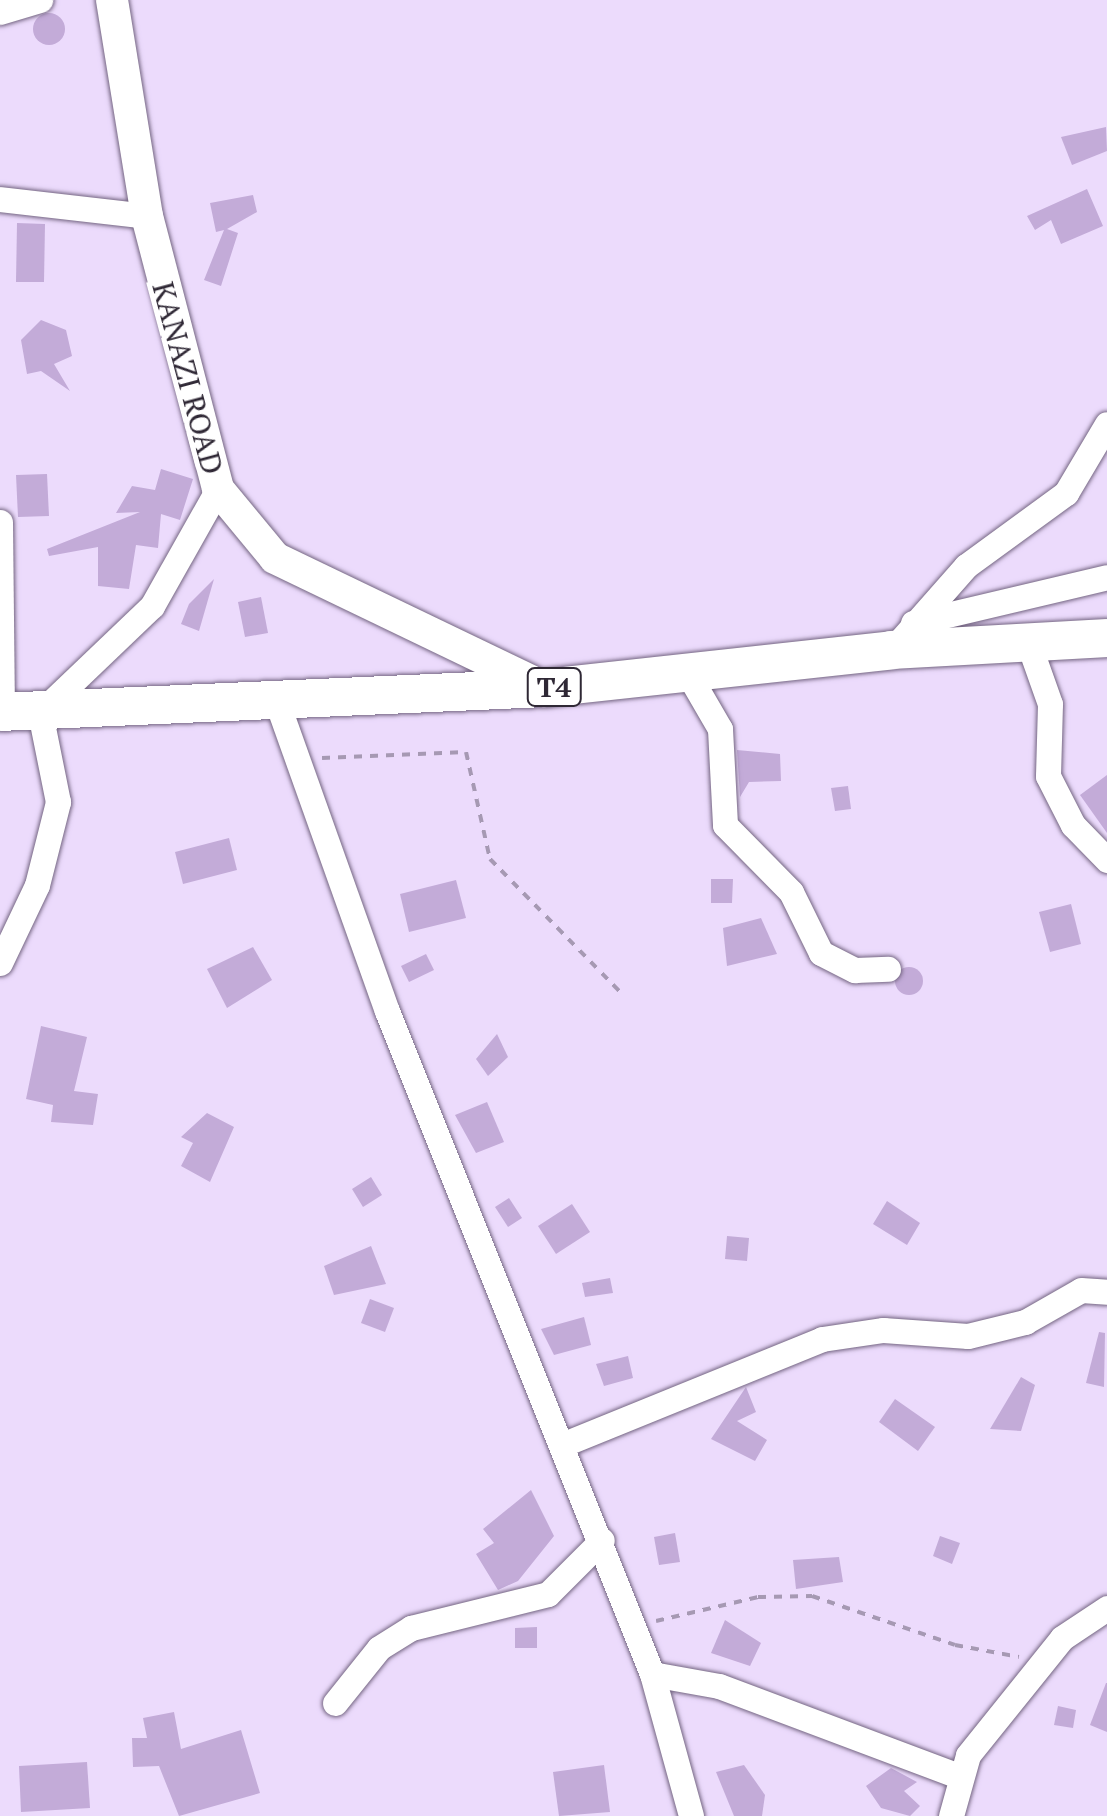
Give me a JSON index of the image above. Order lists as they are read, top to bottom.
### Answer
{
  "streets": {
    "highway": ["T4"],
    "main road": ["KANAZI ROAD"]
  },
  "crossings": [
    ["KANAZI ROAD", "T4"]
  ]
}
